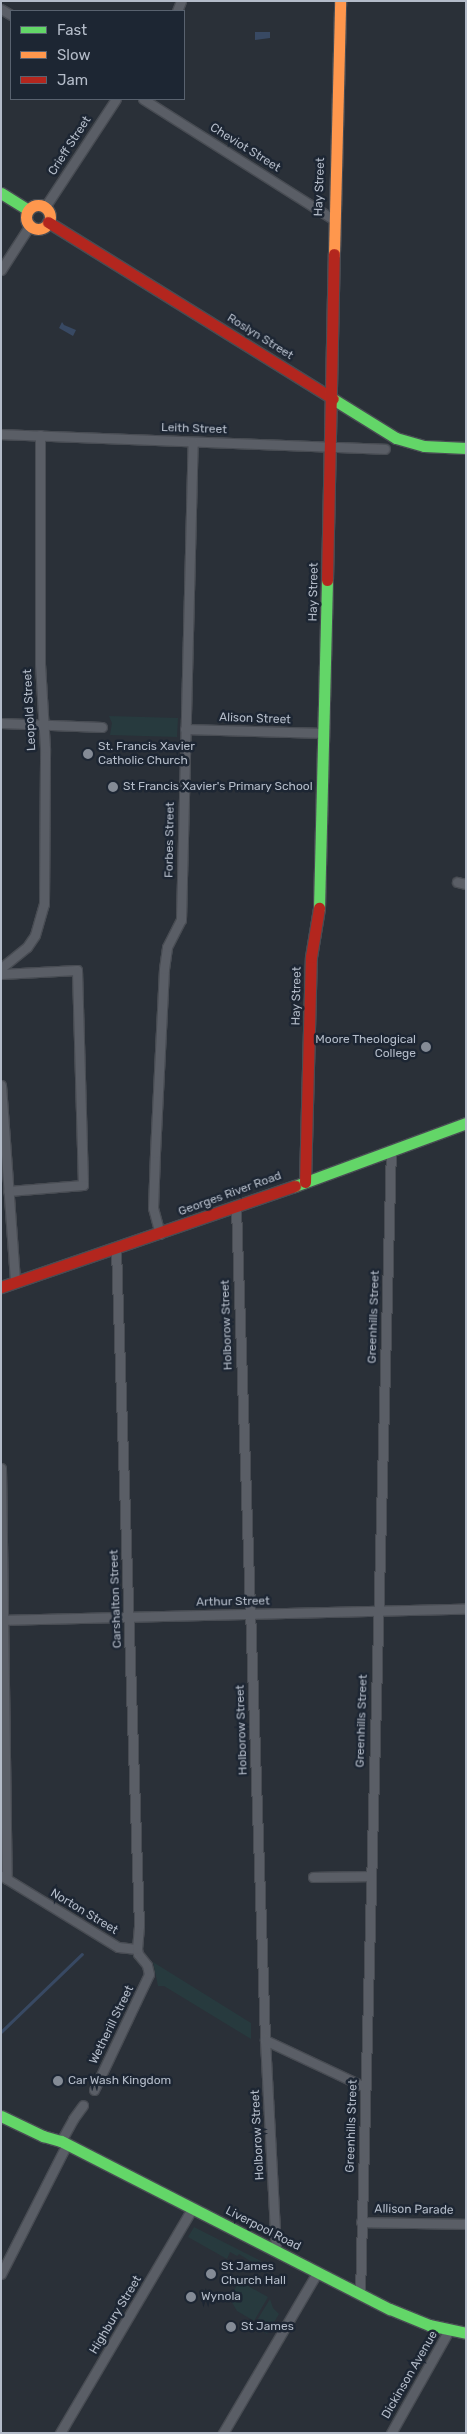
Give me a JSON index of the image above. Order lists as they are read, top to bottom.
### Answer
{
  "streets": {
    "main road": [
      "Hay Street",
      "Roslyn Street",
      "Georges River Road",
      "Liverpool Road"
    ],
    "street": [
      "Crieff Street",
      "Cheviot Street",
      "Leith Street",
      "Leopold Street",
      "Alison Street",
      "Forbes Street",
      "Greenhills Street",
      "Holborow Street",
      "Carshalton Street",
      "Arthur Street",
      "Norton Street",
      "Wetherill Street",
      "Allison Parade",
      "Highbury Street",
      "Dickinson Avenue"
    ]
  },
  "crossings": [
    ["Crieff Street", "Roslyn Street"],
    ["Cheviot Street", "Hay Street"],
    ["Hay Street", "Roslyn Street"],
    ["Hay Street", "Leith Street"],
    ["Hay Street", "Alison Street"],
    ["Hay Street", "Georges River Road"],
    ["Leith Street", "Leopold Street"],
    ["Leith Street", "Forbes Street"],
    ["Alison Street", "Forbes Street"],
    ["Forbes Street", "Georges River Road"],
    ["Georges River Road", "Greenhills Street"],
    ["Georges River Road", "Holborow Street"],
    ["Georges River Road", "Carshalton Street"],
    ["Greenhills Street", "Arthur Street"],
    ["Greenhills Street", "Allison Parade"],
    ["Greenhills Street", "Liverpool Road"],
    ["Holborow Street", "Arthur Street"],
    ["Holborow Street", "Liverpool Road"],
    ["Carshalton Street", "Arthur Street"],
    ["Carshalton Street", "Norton Street"],
    ["Carshalton Street", "Wetherill Street"],
    ["Norton Street", "Wetherill Street"],
    ["Liverpool Road", "Highbury Street"],
    ["Liverpool Road", "Dickinson Avenue"]
  ],
  "places": [
    "St. Francis Xavier Catholic Church",
    "St Francis Xavier's Primary School",
    "Moore Theological College",
    "Car Wash Kingdom",
    "St James Church Hall",
    "Wynola",
    "St James"
  ],
  "legend": ["Fast", "Slow", "Jam"]
}
